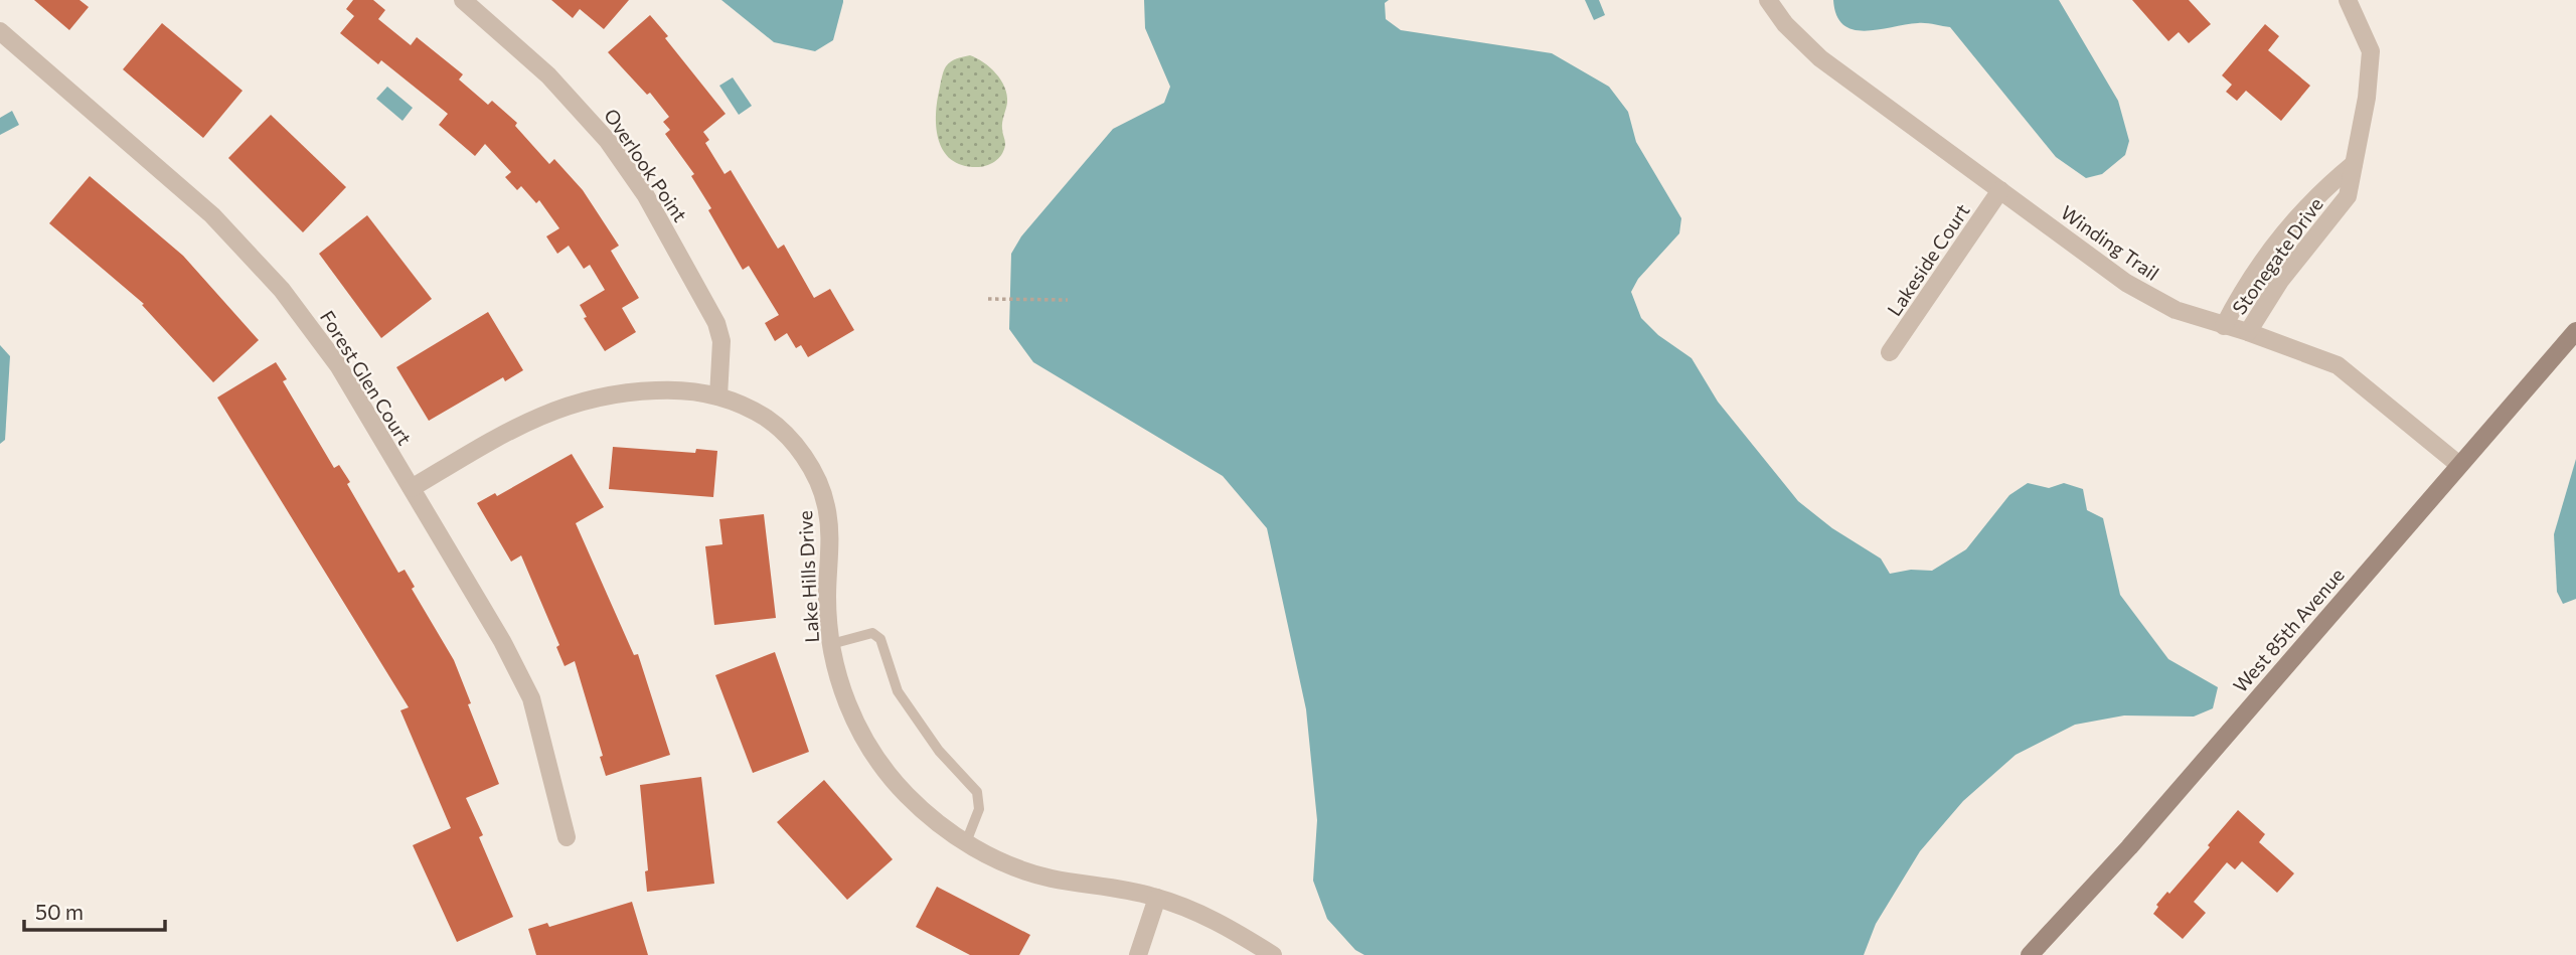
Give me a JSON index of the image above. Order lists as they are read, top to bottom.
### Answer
{
  "streets": {
    "street": [
      "Overlook Point",
      "Winding Trail",
      "Stonegate Drive",
      "Lakeside Court",
      "Forest Glen Court",
      "Lake Hills Drive",
      "West 85th Avenue"
    ]
  },
  "crossings": [
    ["Overlook Point", "Lake Hills Drive"],
    ["Winding Trail", "Stonegate Drive"],
    ["Winding Trail", "Lakeside Court"],
    ["Winding Trail", "West 85th Avenue"],
    ["Forest Glen Court", "Lake Hills Drive"]
  ],
  "scale_bar": "50 m"
}
